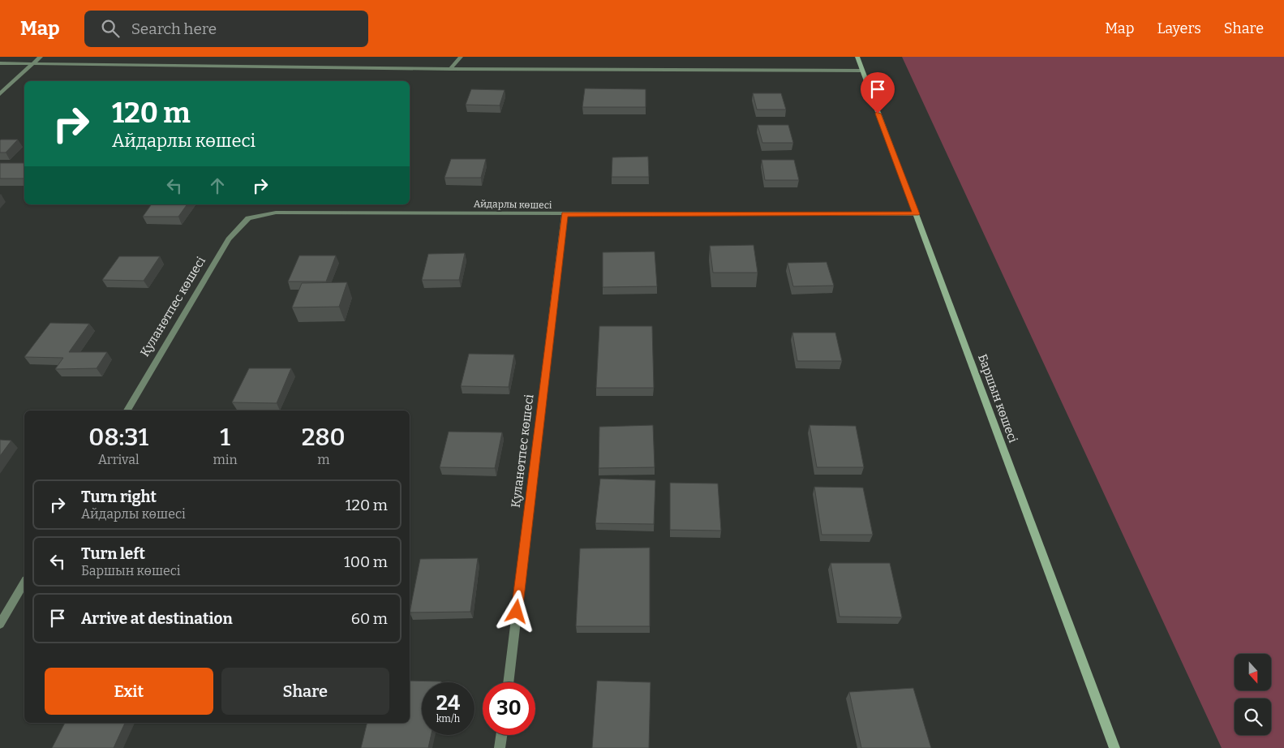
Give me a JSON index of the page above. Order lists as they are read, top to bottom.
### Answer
{
  "streets": {
    "street": ["Айдарлы көшесі", "Қуланөтпес көшесі", "Баршын көшесі"]
  },
  "crossings": [
    ["Айдарлы көшесі", "Қуланөтпес көшесі"],
    ["Айдарлы көшесі", "Баршын көшесі"]
  ],
  "north": "bottom",
  "page": {
    "header": "Map",
    "search": "Search here",
    "nav": ["Map", "Layers", "Share"],
    "turn": ["120 m", "Айдарлы көшесі"],
    "eta": [
      "08:31",
      "Arrival",
      "1",
      "min",
      "280",
      "m"
    ],
    "list": [
      {
        "name": "Turn right",
        "note": "Айдарлы көшесі",
        "value": "120 m"
      },
      {
        "name": "Turn left",
        "note": "Баршын көшесі",
        "value": "100 m"
      },
      {
        "name": "Arrive at destination",
        "value": "60 m"
      }
    ],
    "buttons": ["Exit", "Share"],
    "speed": "24 km/h",
    "limit": "30"
  }
}
